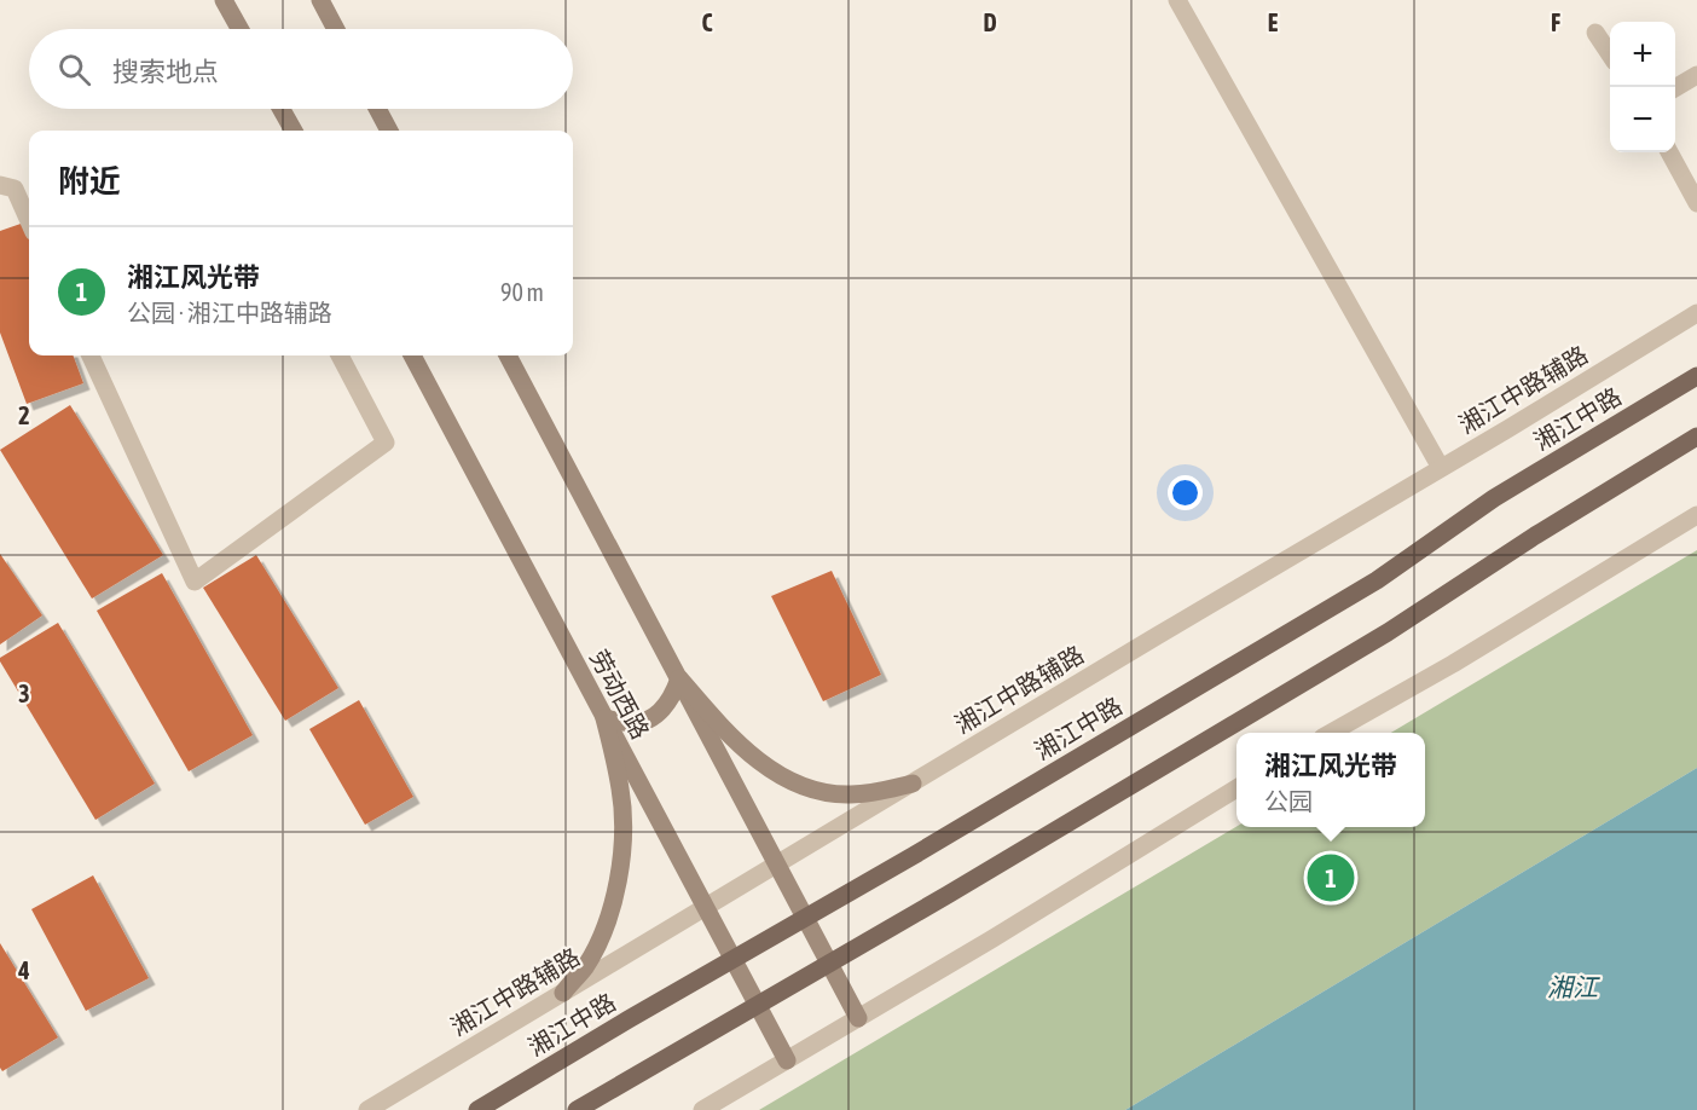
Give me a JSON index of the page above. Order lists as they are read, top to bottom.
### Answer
{
  "streets": {
    "main road": ["湘江中路", "劳动西路"],
    "street": ["湘江中路辅路"]
  },
  "crossings": [
    ["湘江中路辅路", "劳动西路"],
    ["湘江中路", "劳动西路"]
  ],
  "water": ["湘江"],
  "page": {
    "map_buttons": ["+", "−"],
    "search": "搜索地点",
    "heading": "附近",
    "list": [
      {
        "mark": "1",
        "name": "湘江风光带",
        "note": "公园 · 湘江中路辅路",
        "value": "90 m"
      }
    ],
    "popup": ["湘江风光带", "公园"],
    "pins": "1"
  },
  "grid": {
    "columns": [
      "C",
      "D",
      "E",
      "F"
    ],
    "rows": ["2", "3", "4"]
  }
}
